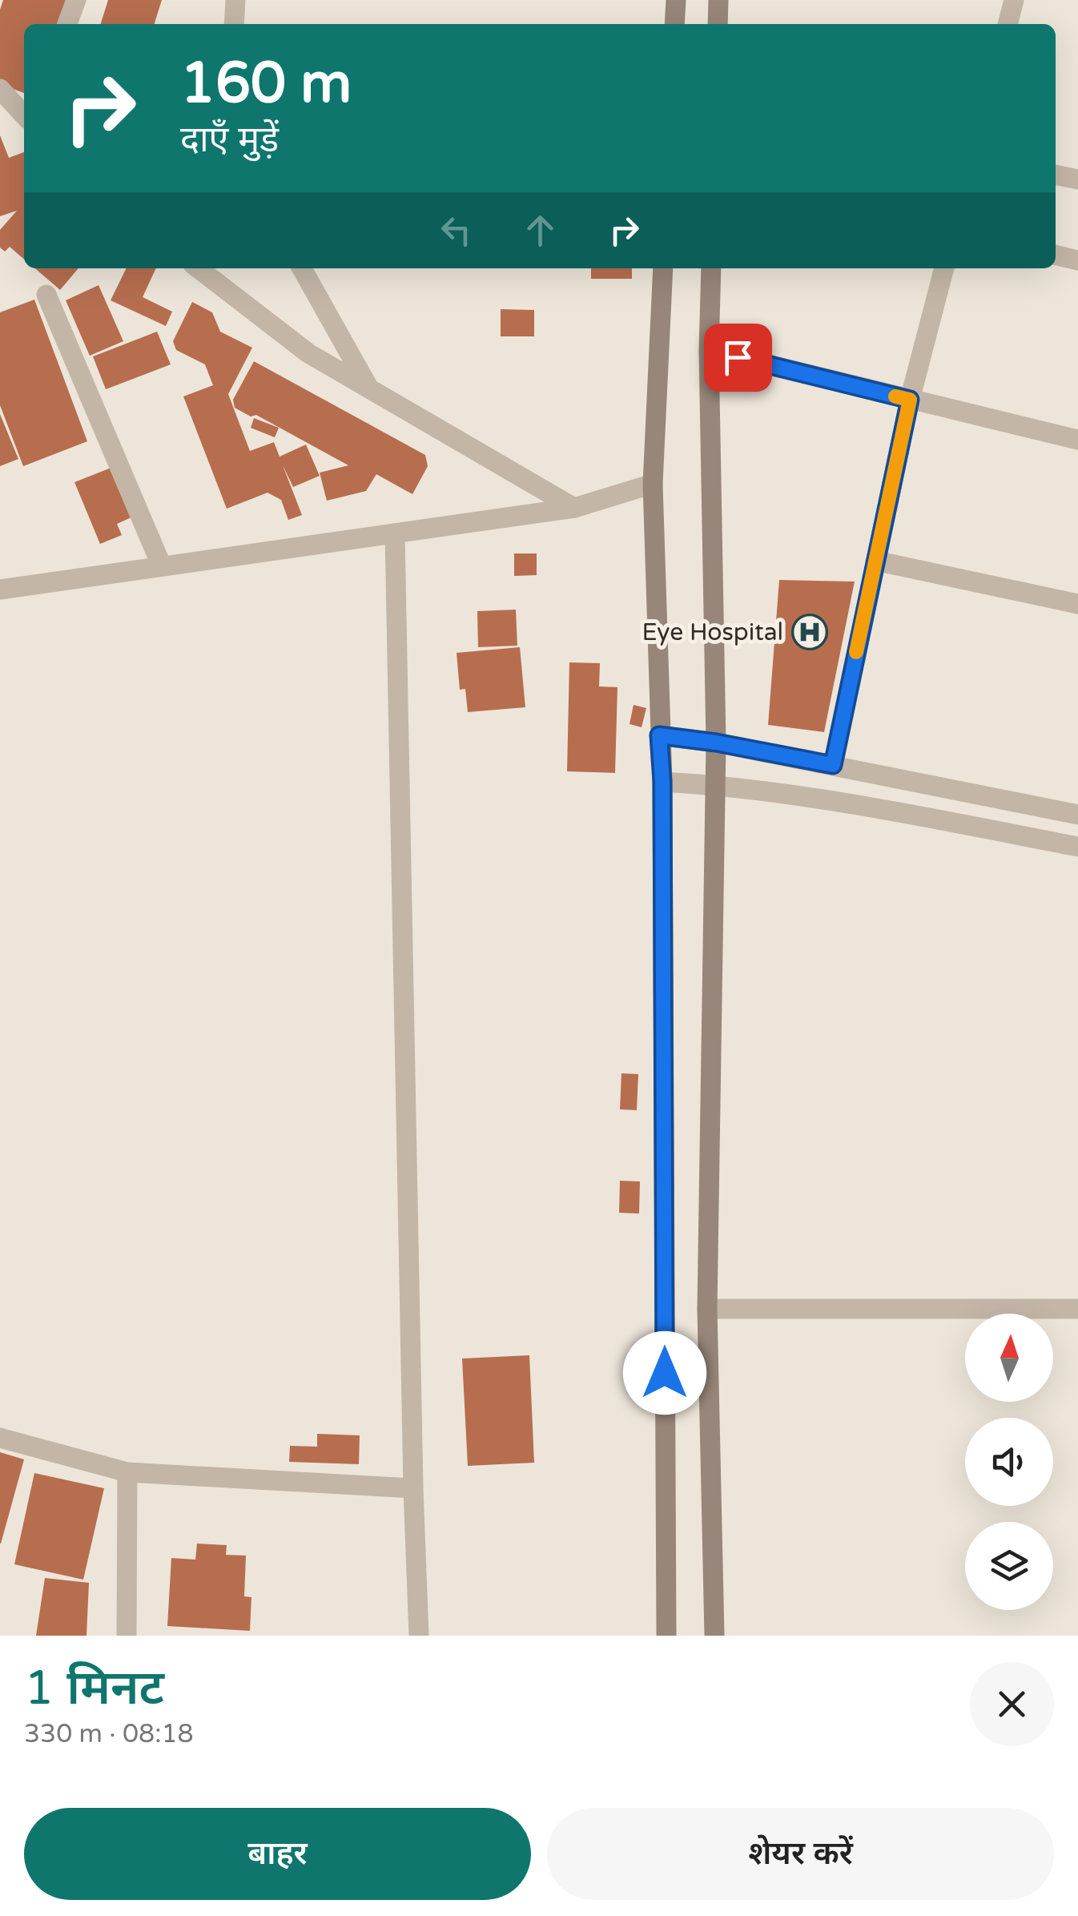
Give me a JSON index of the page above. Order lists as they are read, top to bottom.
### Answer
{
  "places": {
    "hospital": ["Eye Hospital"]
  },
  "north": "top",
  "page": {
    "turn": ["160 m", "दाएँ मुड़ें"],
    "heading": ["1 मिनट", "330 m · 08:18"],
    "buttons": ["बाहर", "शेयर करें"]
  }
}
